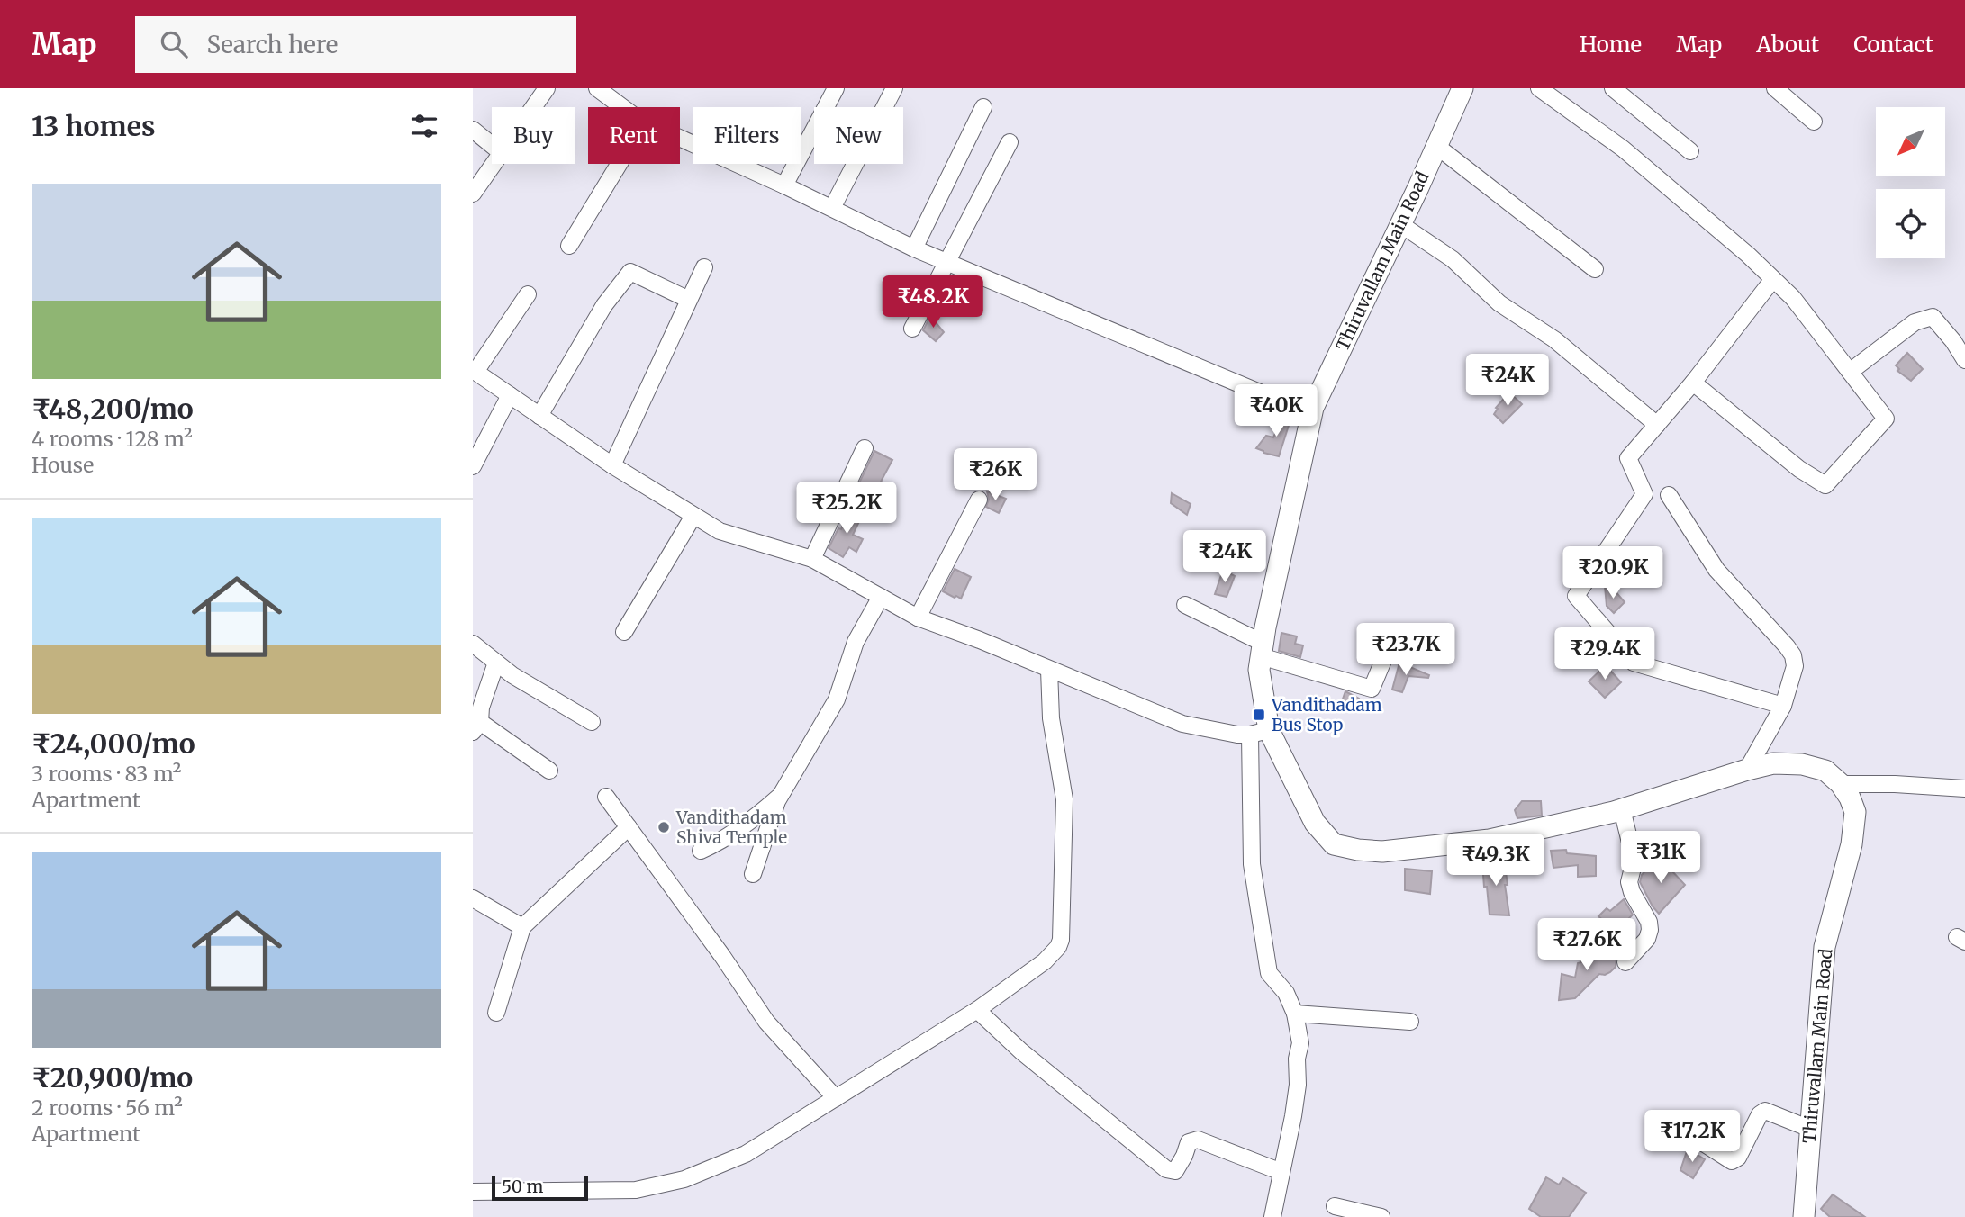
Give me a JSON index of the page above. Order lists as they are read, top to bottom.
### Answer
{
  "streets": {
    "main road": ["Thiruvallam Main Road"]
  },
  "places": {
    "transit": ["Vandithadam Bus Stop"],
    "other": ["Vandithadam Shiva Temple"]
  },
  "scale_bar": "50 m",
  "north": "bottom left",
  "page": {
    "header": "Map",
    "search": "Search here",
    "nav": [
      "Home",
      "Map",
      "About",
      "Contact"
    ],
    "heading": "13 homes",
    "chip": [
      "Buy",
      "Rent",
      "Filters",
      "New"
    ],
    "list": [
      {
        "name": "₹48,200/mo",
        "note": "4 rooms · 128 m² · House"
      },
      {
        "name": "₹24,000/mo",
        "note": "3 rooms · 83 m² · Apartment"
      },
      {
        "name": "₹20,900/mo",
        "note": "2 rooms · 56 m² · Apartment"
      }
    ],
    "price": [
      "₹48.2K",
      "₹24K",
      "₹40K",
      "₹26K",
      "₹25.2K",
      "₹24K",
      "₹20.9K",
      "₹23.7K",
      "₹29.4K",
      "₹31K",
      "₹49.3K",
      "₹27.6K",
      "₹17.2K"
    ],
    "scale": "50 m"
  }
}
